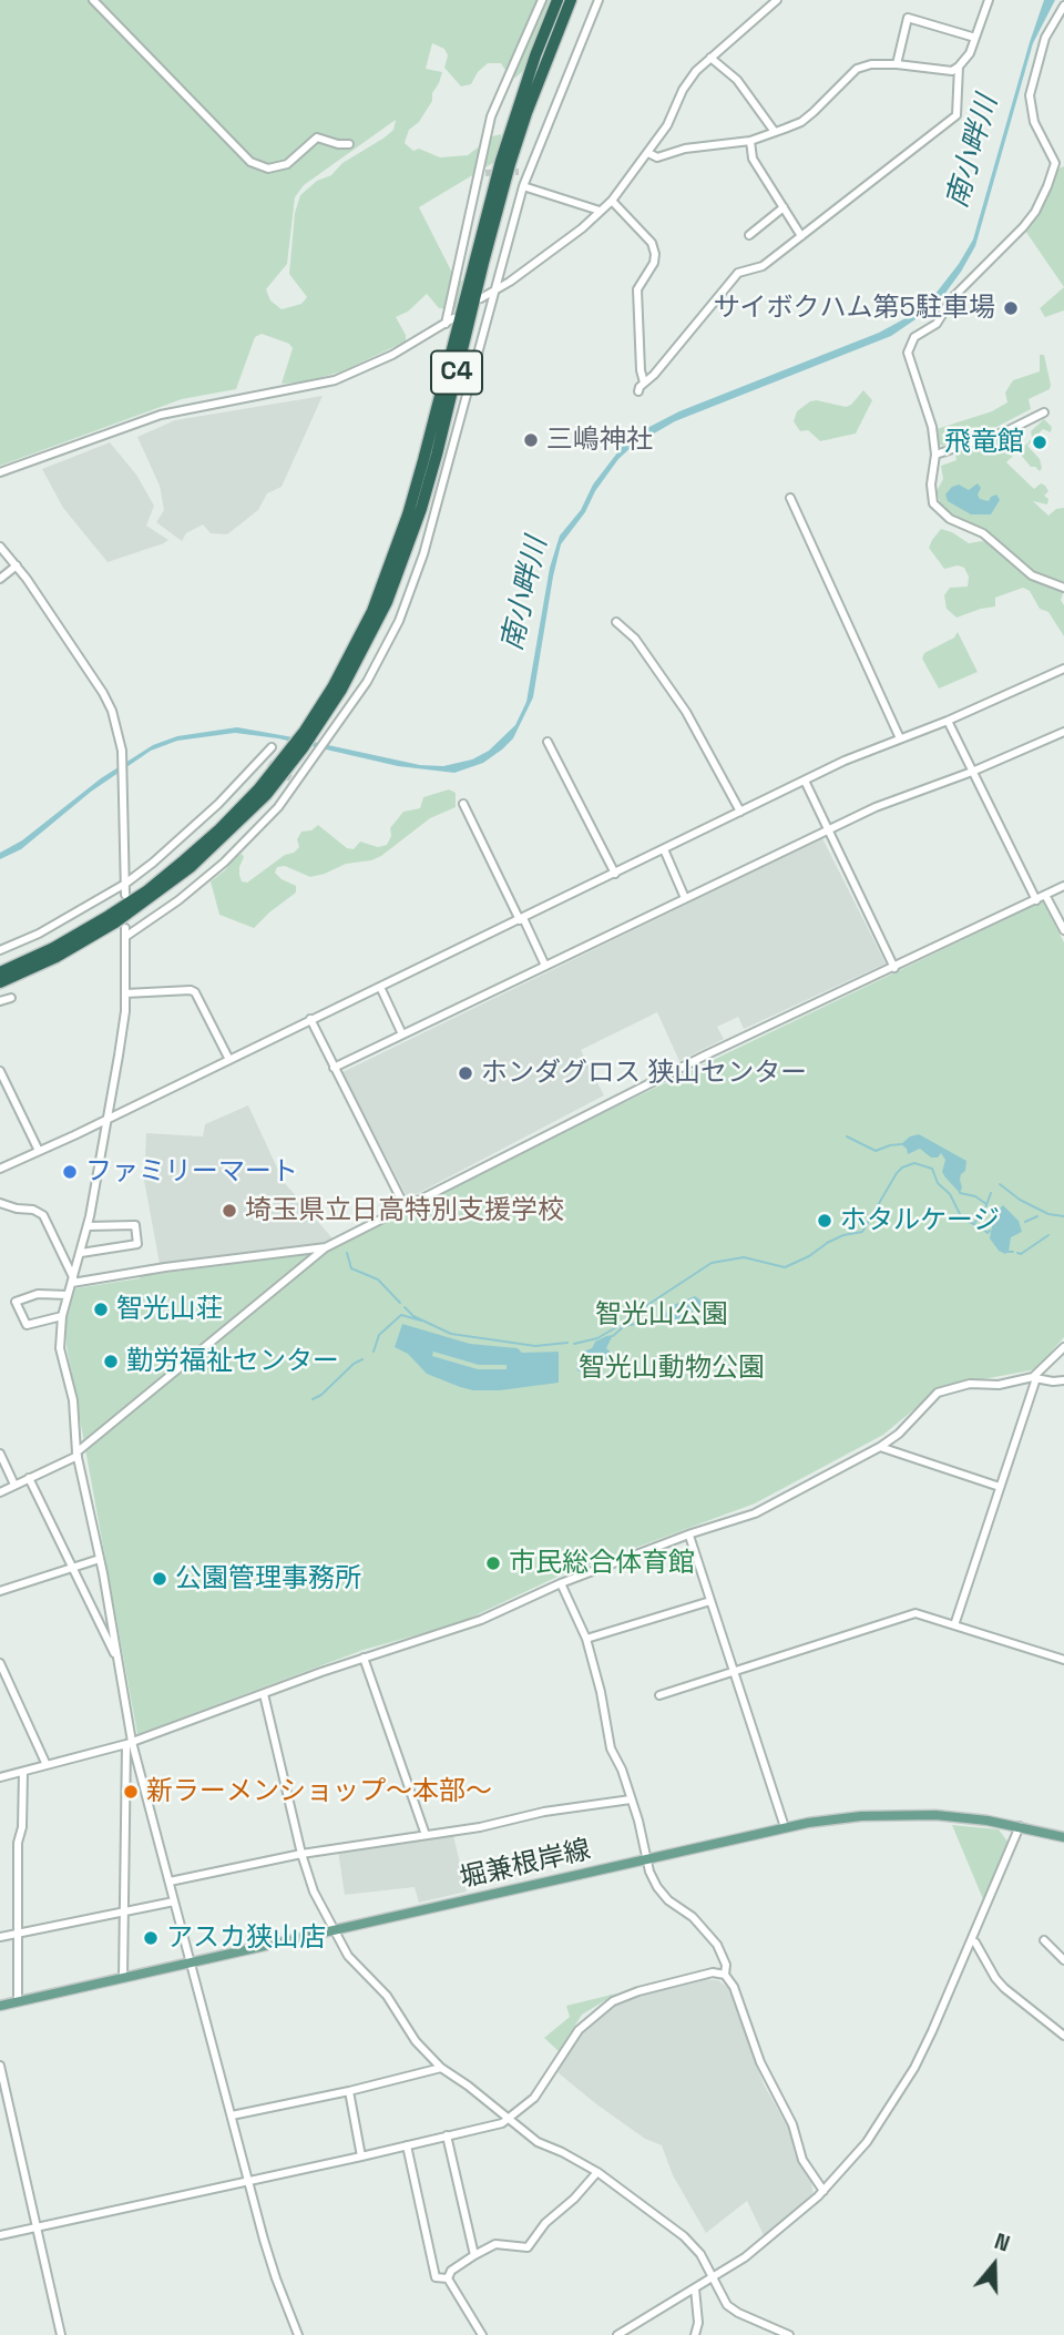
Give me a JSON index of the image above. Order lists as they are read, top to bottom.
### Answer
{
  "streets": {
    "highway": ["C4"],
    "main road": ["堀兼根岸線"]
  },
  "water": ["南小畔川"],
  "parks": ["智光山公園", "智光山動物公園"],
  "places": [
    "サイボクハム第5駐車場",
    "三嶋神社",
    "飛竜館",
    "ホンダグロス 狭山センター",
    "ファミリーマート",
    "埼玉県立日高特別支援学校",
    "ホタルケージ",
    "智光山荘",
    "勤労福祉センター",
    "市民総合体育館",
    "公園管理事務所",
    "新ラーメンショップ～本部～",
    "アスカ狭山店"
  ],
  "north": "top"
}
